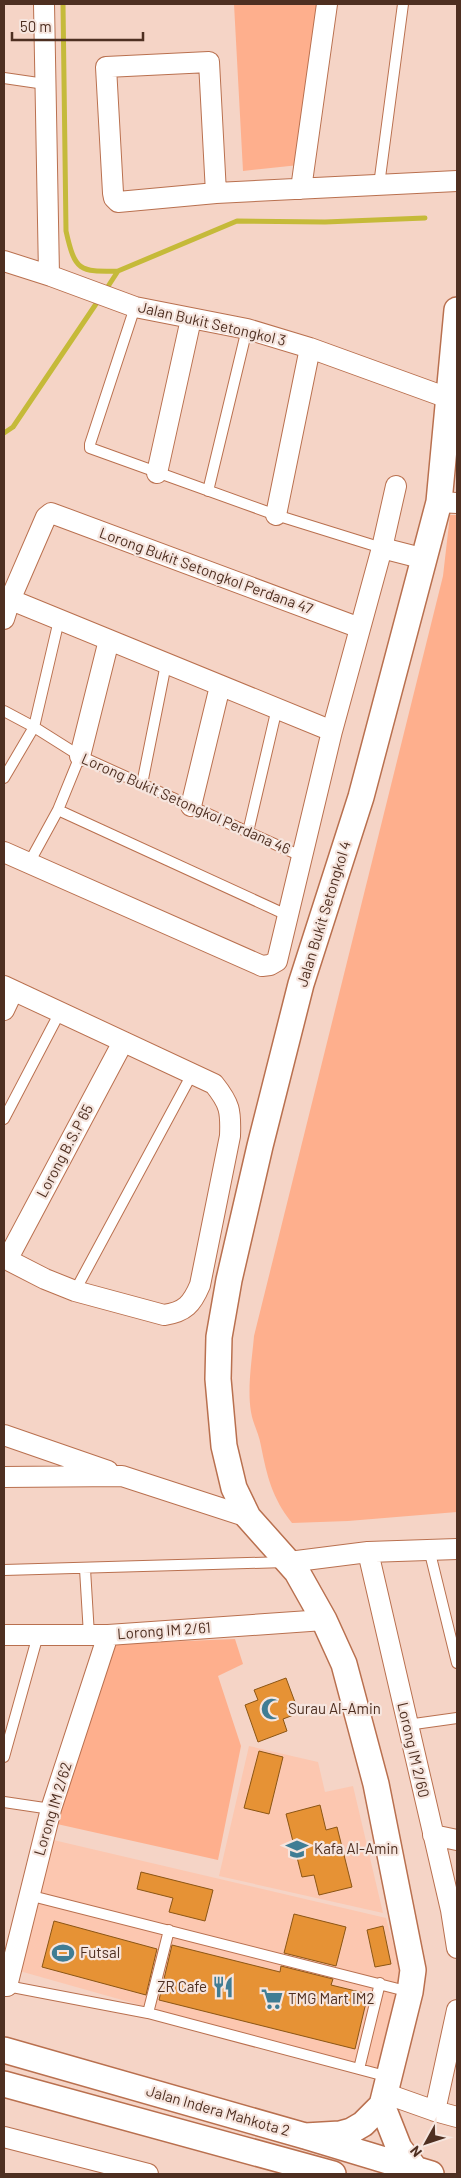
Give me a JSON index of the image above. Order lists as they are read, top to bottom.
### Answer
{
  "streets": {
    "street": [
      "Jalan Bukit Setongkol 3",
      "Lorong Bukit Setongkol Perdana 47",
      "Lorong Bukit Setongkol Perdana 46",
      "Jalan Bukit Setongkol 4",
      "Lorong B.S.P 65",
      "Lorong IM 2/61",
      "Lorong IM 2/60",
      "Lorong IM 2/62",
      "Jalan Indera Mahkota 2"
    ]
  },
  "crossings": [
    ["Jalan Bukit Setongkol 3", "Jalan Bukit Setongkol 4"],
    ["Lorong Bukit Setongkol Perdana 47", "Lorong Bukit Setongkol Perdana 46"],
    ["Jalan Bukit Setongkol 4", "Lorong IM 2/61"],
    ["Lorong IM 2/61", "Lorong IM 2/62"]
  ],
  "places": {
    "mosque": ["Surau Al-Amin"],
    "school or university": ["Kafa Al-Amin"],
    "sports": ["Futsal"],
    "restaurant": ["ZR Cafe"],
    "supermarket": ["TMG Mart IM2"]
  },
  "scale_bar": "50 m",
  "north": "bottom left"
}
